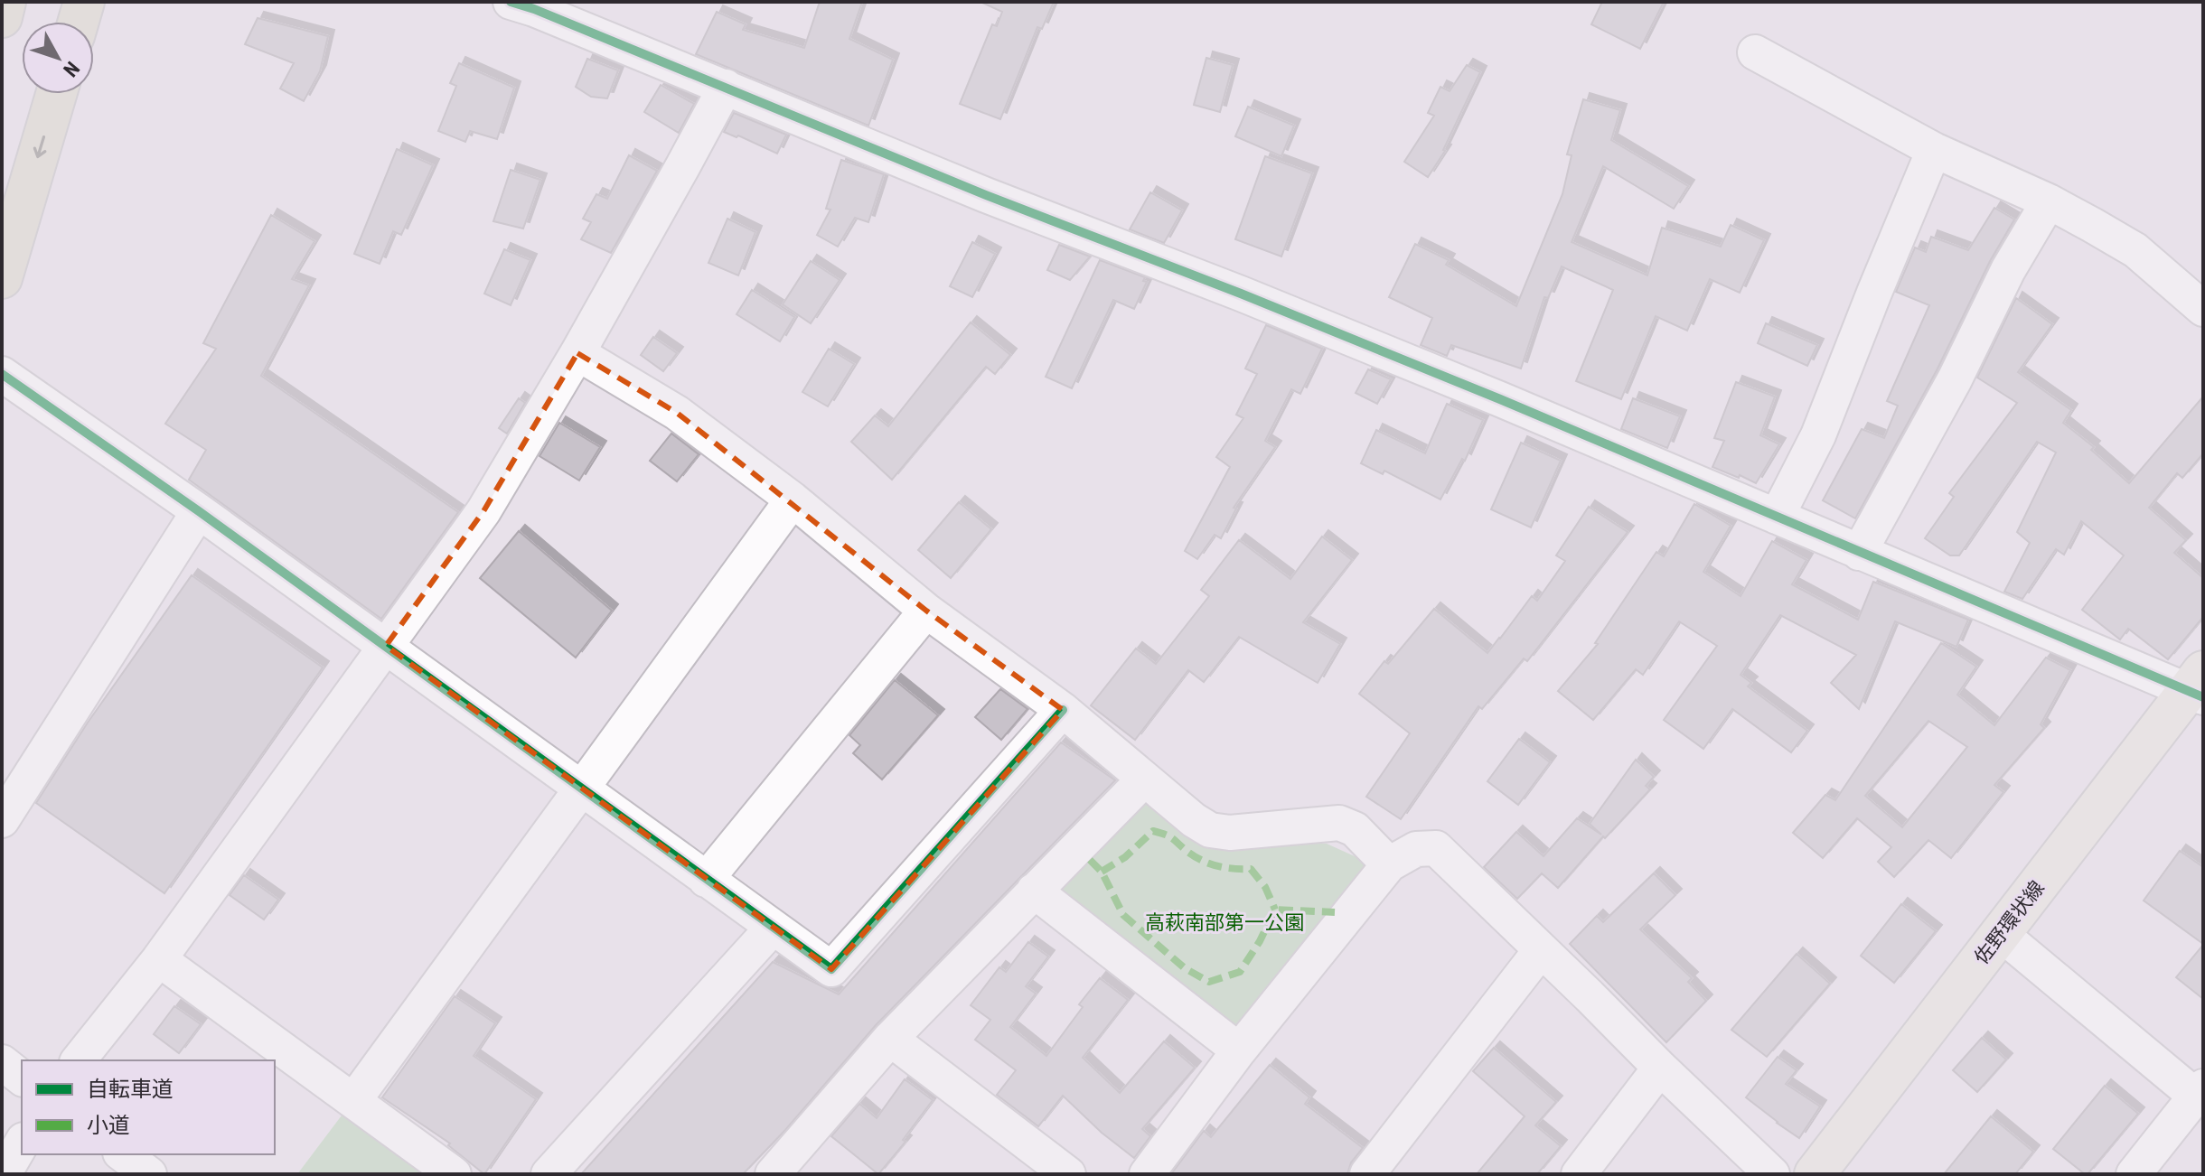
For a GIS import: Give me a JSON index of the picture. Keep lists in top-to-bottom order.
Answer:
{
  "streets": {
    "main road": ["佐野環状線"]
  },
  "parks": ["高萩南部第一公園"],
  "legend": ["自転車道", "小道"],
  "north": "bottom right"
}
